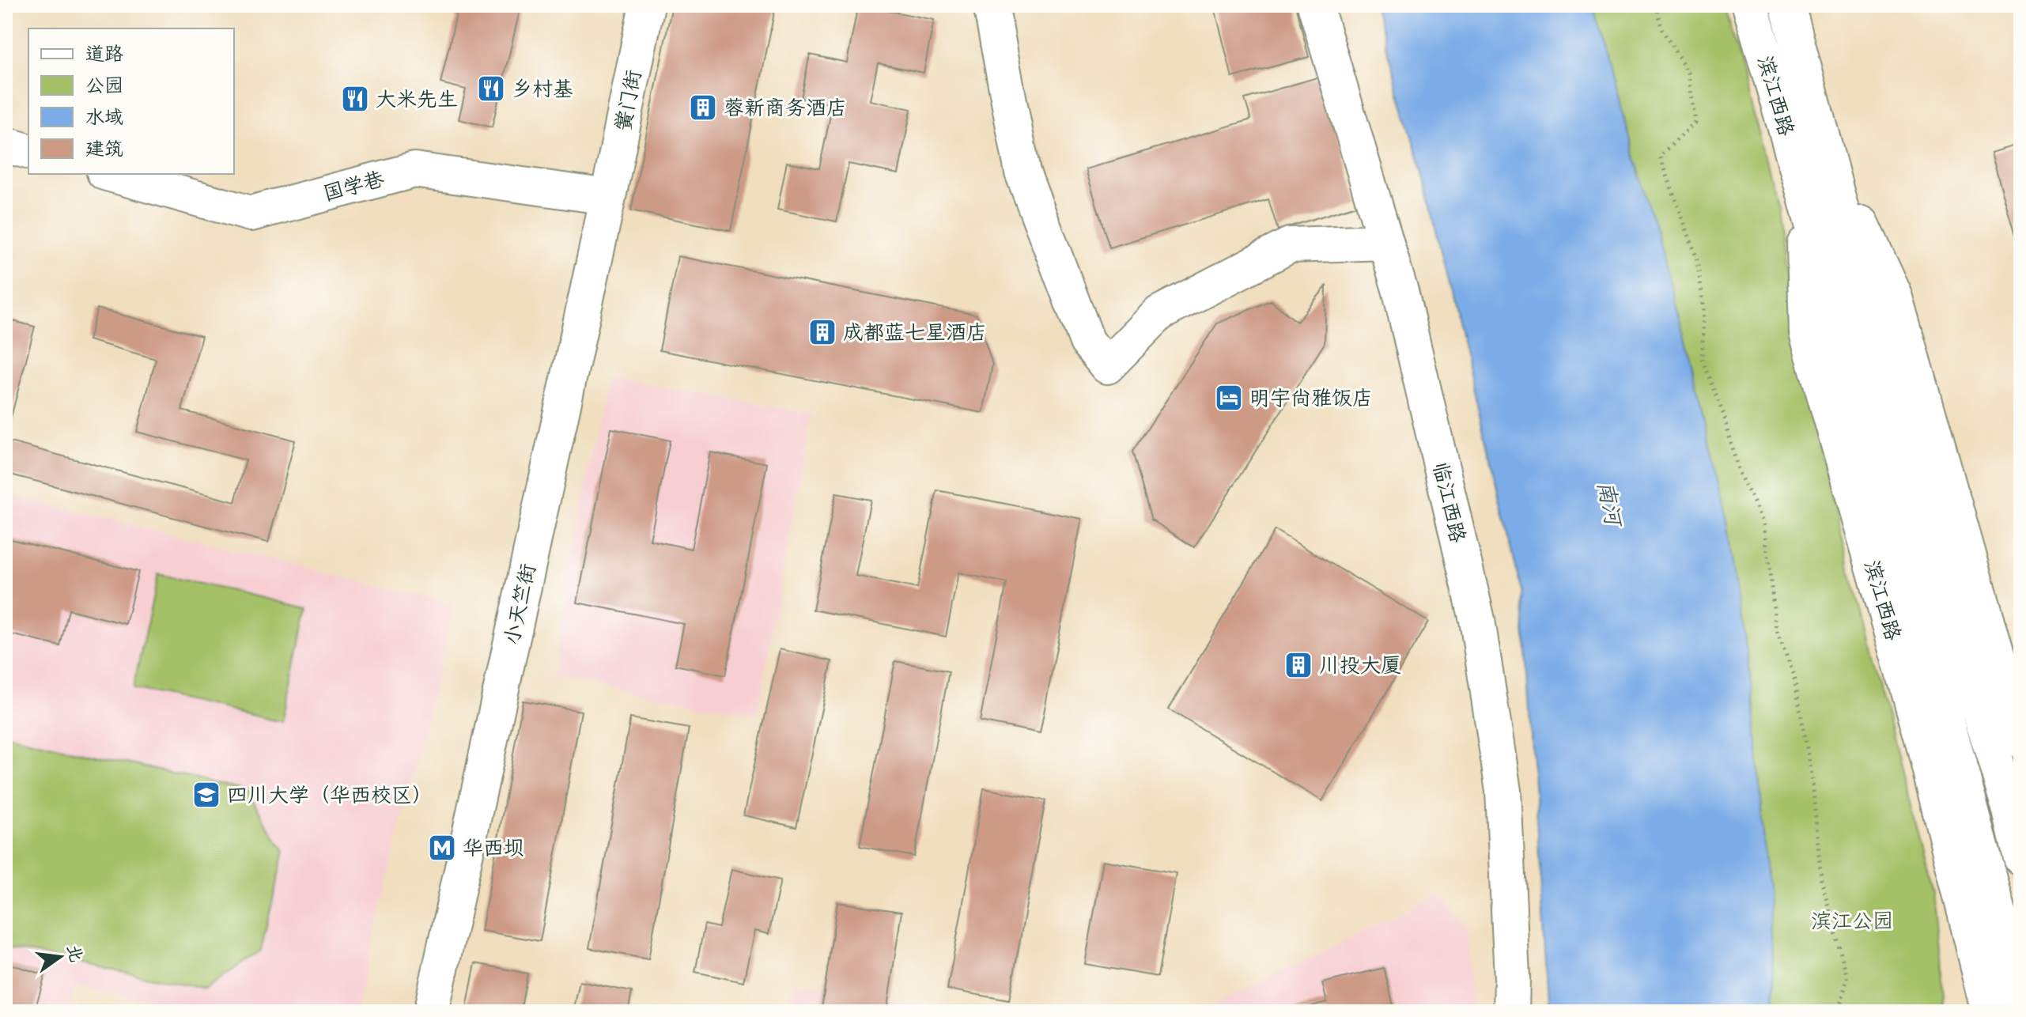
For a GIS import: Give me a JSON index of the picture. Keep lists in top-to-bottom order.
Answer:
{
  "streets": {
    "main road": [
      "滨江西路",
      "黉门街",
      "国学巷",
      "临江西路",
      "小天竺街"
    ]
  },
  "crossings": [
    ["黉门街", "国学巷"],
    ["黉门街", "小天竺街"],
    ["国学巷", "小天竺街"]
  ],
  "water": ["南河"],
  "parks": ["滨江公园"],
  "places": {
    "restaurant": ["乡村基", "大米先生"],
    "building": ["蓉新商务酒店", "成都蓝七星酒店", "川投大厦"],
    "hotel": ["明宇尚雅饭店"],
    "school or university": ["四川大学（华西校区）"],
    "metro station": ["华西坝"]
  },
  "legend": [
    "道路",
    "公园",
    "水域",
    "建筑"
  ],
  "north": "right"
}
